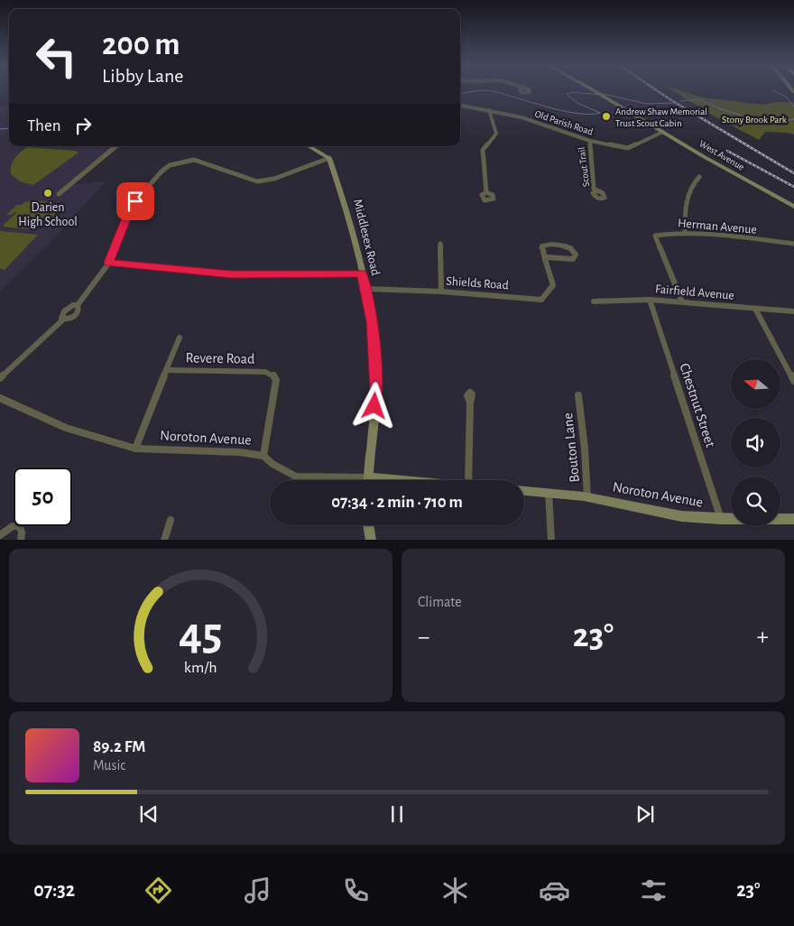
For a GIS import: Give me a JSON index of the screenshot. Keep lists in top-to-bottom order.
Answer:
{
  "streets": {
    "main road": ["West Avenue", "Middlesex Road", "Noroton Avenue"],
    "street": [
      "Old Parish Road",
      "Scout Trail",
      "Herman Avenue",
      "Shields Road",
      "Fairfield Avenue",
      "Revere Road",
      "Chestnut Street",
      "Bouton Lane"
    ]
  },
  "crossings": [
    ["Old Parish Road", "West Avenue"],
    ["Old Parish Road", "Scout Trail"],
    ["Herman Avenue", "Fairfield Avenue"],
    ["Middlesex Road", "Shields Road"],
    ["Middlesex Road", "Noroton Avenue"],
    ["Fairfield Avenue", "Chestnut Street"],
    ["Revere Road", "Noroton Avenue"],
    ["Chestnut Street", "Noroton Avenue"],
    ["Noroton Avenue", "Bouton Lane"]
  ],
  "parks": ["Stony Brook Park"],
  "places": ["Andrew Shaw Memorial Trust Scout Cabin", "Darien High School"],
  "north": "left",
  "page": {
    "turn": ["200 m", "Libby Lane"],
    "then": "Then",
    "limit": "50",
    "trip": "07:34 · 2 min · 710 m",
    "tile": "Climate",
    "heat": ["−", "23°", "+"],
    "song": ["89.2 FM", "Music"],
    "tabs": ["07:32", "23°"],
    "gauge": ["45", "km/h"]
  }
}
